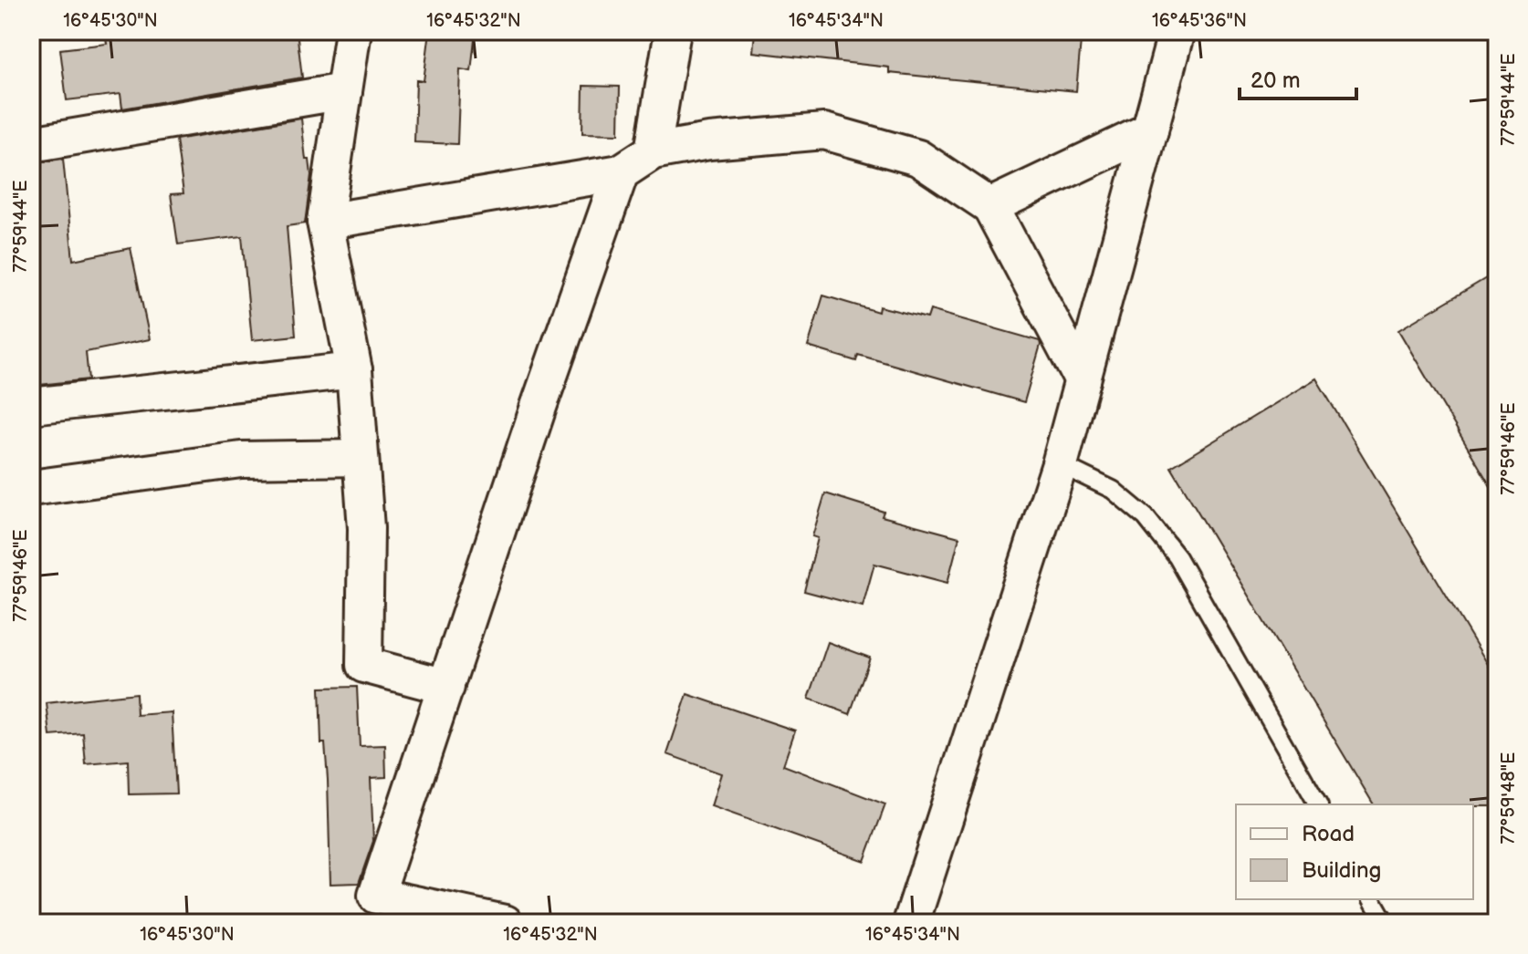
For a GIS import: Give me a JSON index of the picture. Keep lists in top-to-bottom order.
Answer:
{
  "legend": ["Road", "Building"],
  "scale_bar": "20 m",
  "coordinates": [
    "16°45'30\"N",
    "16°45'32\"N",
    "16°45'34\"N",
    "16°45'36\"N",
    "77°59'44\"E",
    "77°59'46\"E",
    "77°59'48\"E"
  ]
}
